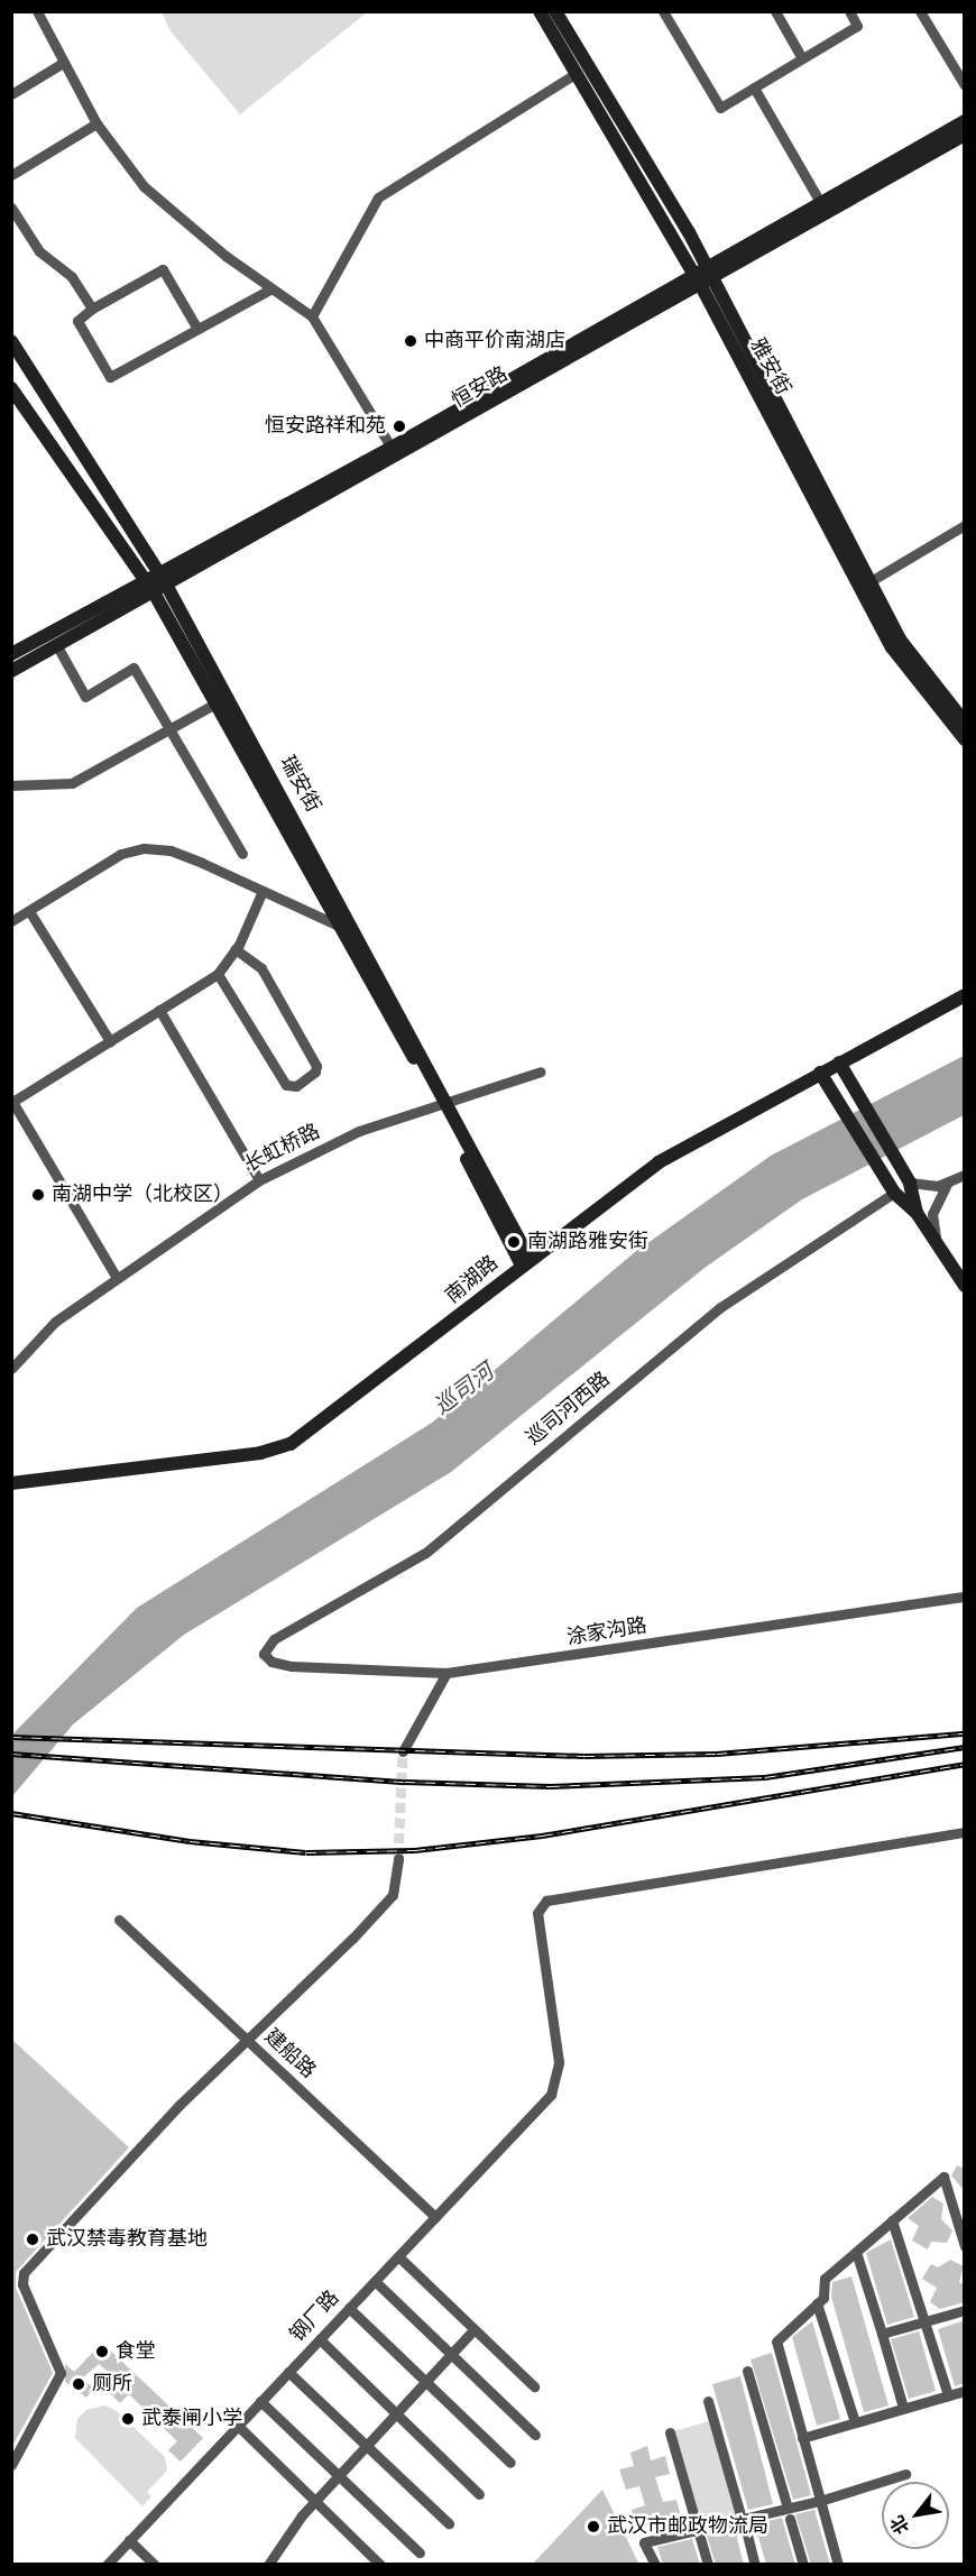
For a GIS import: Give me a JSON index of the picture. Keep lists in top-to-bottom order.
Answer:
{
  "streets": {
    "main road": [
      "雅安街",
      "恒安路",
      "瑞安街",
      "南湖路"
    ],
    "street": [
      "长虹桥路",
      "巡司河西路",
      "涂家沟路",
      "建船路",
      "钢厂路"
    ]
  },
  "crossings": [
    ["雅安街", "恒安路"],
    ["恒安路", "瑞安街"],
    ["瑞安街", "长虹桥路"],
    ["瑞安街", "南湖路"],
    ["巡司河西路", "涂家沟路"],
    ["建船路", "钢厂路"]
  ],
  "water": ["巡司河"],
  "places": [
    "中商平价南湖店",
    "恒安路祥和苑",
    "南湖中学（北校区）",
    "南湖路雅安街",
    "武汉禁毒教育基地",
    "食堂",
    "厕所",
    "武泰闸小学",
    "武汉市邮政物流局"
  ],
  "north": "bottom left"
}
